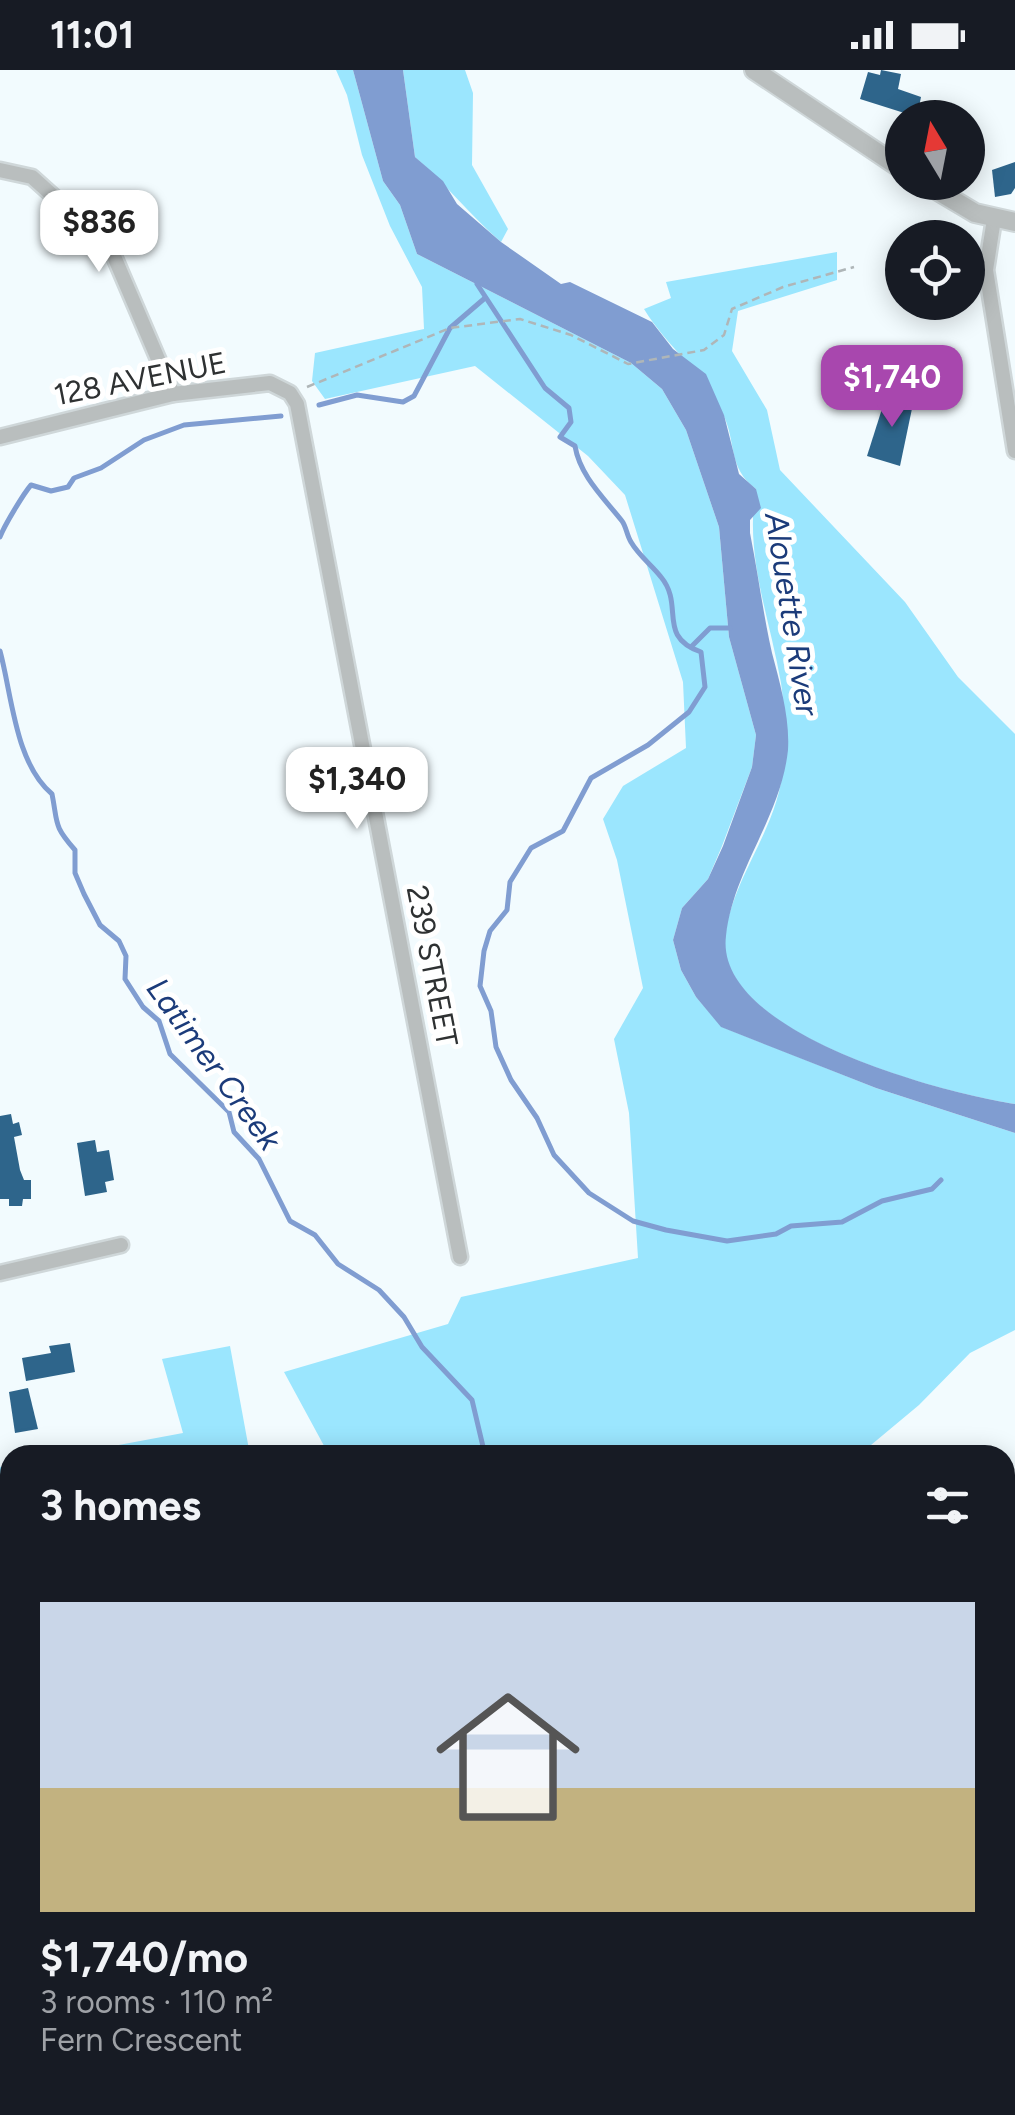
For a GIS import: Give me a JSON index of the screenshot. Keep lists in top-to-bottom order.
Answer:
{
  "streets": {
    "street": ["128 AVENUE", "239 STREET"]
  },
  "crossings": [
    ["128 AVENUE", "239 STREET"]
  ],
  "water": ["Alouette River", "Latimer Creek"],
  "north": "top",
  "page": {
    "status": "11:01",
    "price": ["$836", "$1,740", "$1,340"],
    "heading": "3 homes",
    "list": [
      {
        "name": "$1,740/mo",
        "note": "3 rooms · 110 m² · Fern Crescent"
      }
    ]
  }
}
